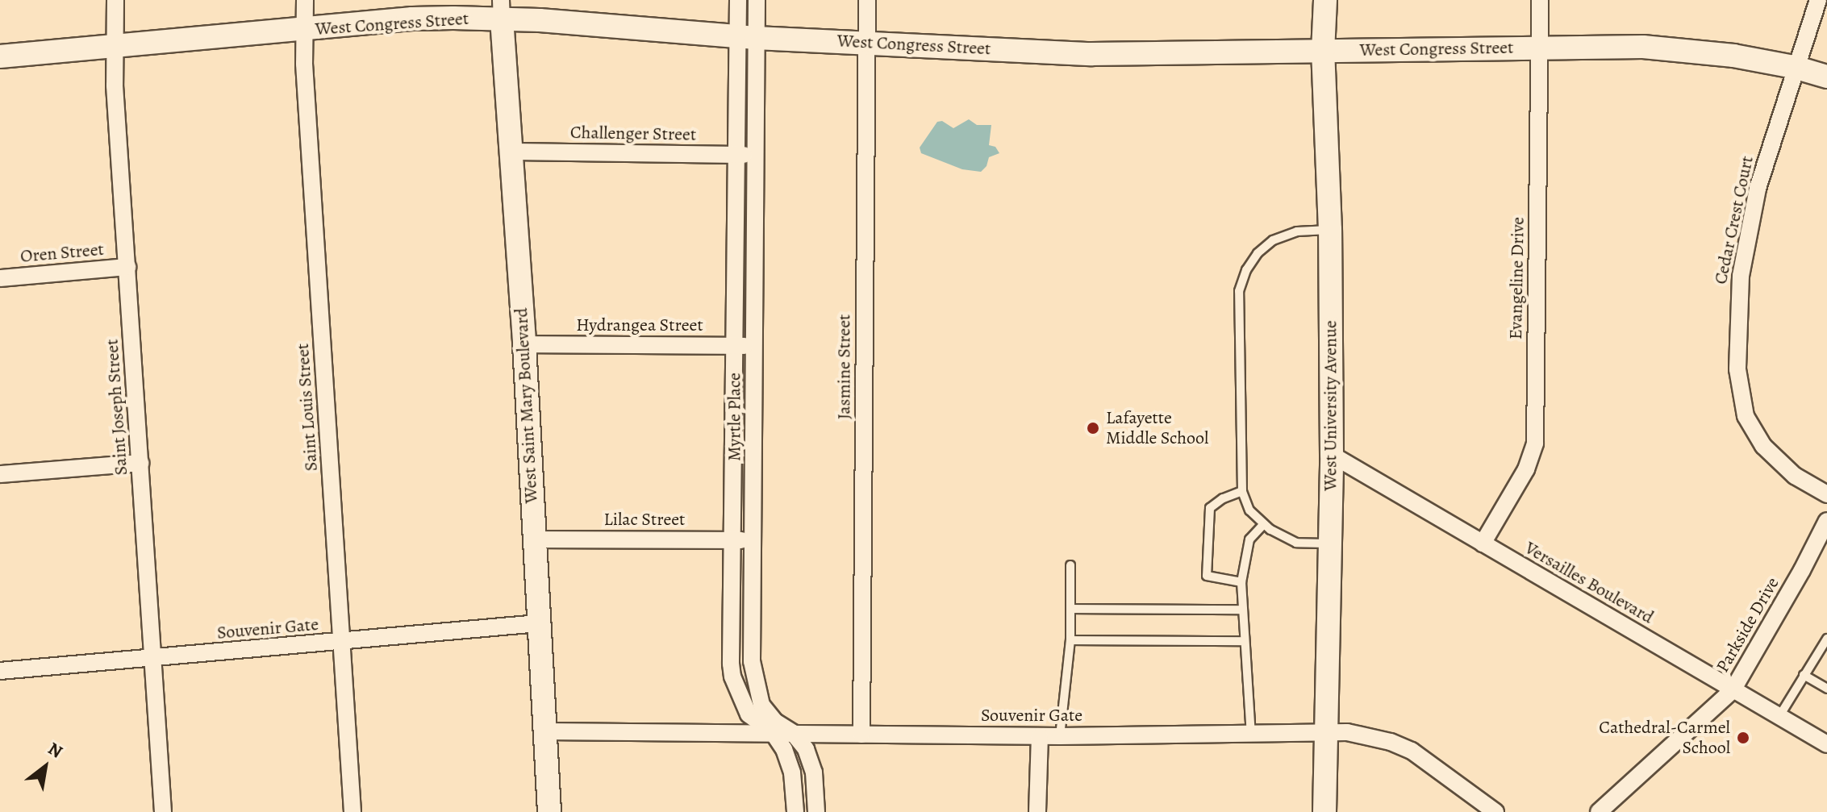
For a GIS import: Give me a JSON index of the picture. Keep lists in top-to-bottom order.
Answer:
{
  "streets": {
    "main road": ["West Congress Street", "West Saint Mary Boulevard", "West University Avenue"],
    "street": [
      "Challenger Street",
      "Cedar Crest Court",
      "Oren Street",
      "Evangeline Drive",
      "Hydrangea Street",
      "Jasmine Street",
      "Saint Joseph Street",
      "Saint Louis Street",
      "Myrtle Place",
      "Lilac Street",
      "Versailles Boulevard",
      "Parkside Drive",
      "Souvenir Gate"
    ]
  },
  "crossings": [
    ["West Congress Street", "Cedar Crest Court"],
    ["West Congress Street", "Evangeline Drive"],
    ["West Congress Street", "Jasmine Street"],
    ["West Congress Street", "West Saint Mary Boulevard"],
    ["West Congress Street", "West University Avenue"],
    ["West Congress Street", "Saint Joseph Street"],
    ["West Congress Street", "Saint Louis Street"],
    ["West Congress Street", "Myrtle Place"],
    ["Challenger Street", "West Saint Mary Boulevard"],
    ["Challenger Street", "Myrtle Place"],
    ["Oren Street", "Saint Joseph Street"],
    ["Evangeline Drive", "Versailles Boulevard"],
    ["Hydrangea Street", "West Saint Mary Boulevard"],
    ["Hydrangea Street", "Myrtle Place"],
    ["Jasmine Street", "Souvenir Gate"],
    ["West Saint Mary Boulevard", "Lilac Street"],
    ["West Saint Mary Boulevard", "Souvenir Gate"],
    ["West University Avenue", "Versailles Boulevard"],
    ["West University Avenue", "Souvenir Gate"],
    ["Saint Joseph Street", "Souvenir Gate"],
    ["Saint Louis Street", "Souvenir Gate"],
    ["Myrtle Place", "Lilac Street"],
    ["Myrtle Place", "Souvenir Gate"],
    ["Versailles Boulevard", "Parkside Drive"]
  ],
  "places": ["Lafayette Middle School", "Cathedral-Carmel School"],
  "north": "top right"
}
